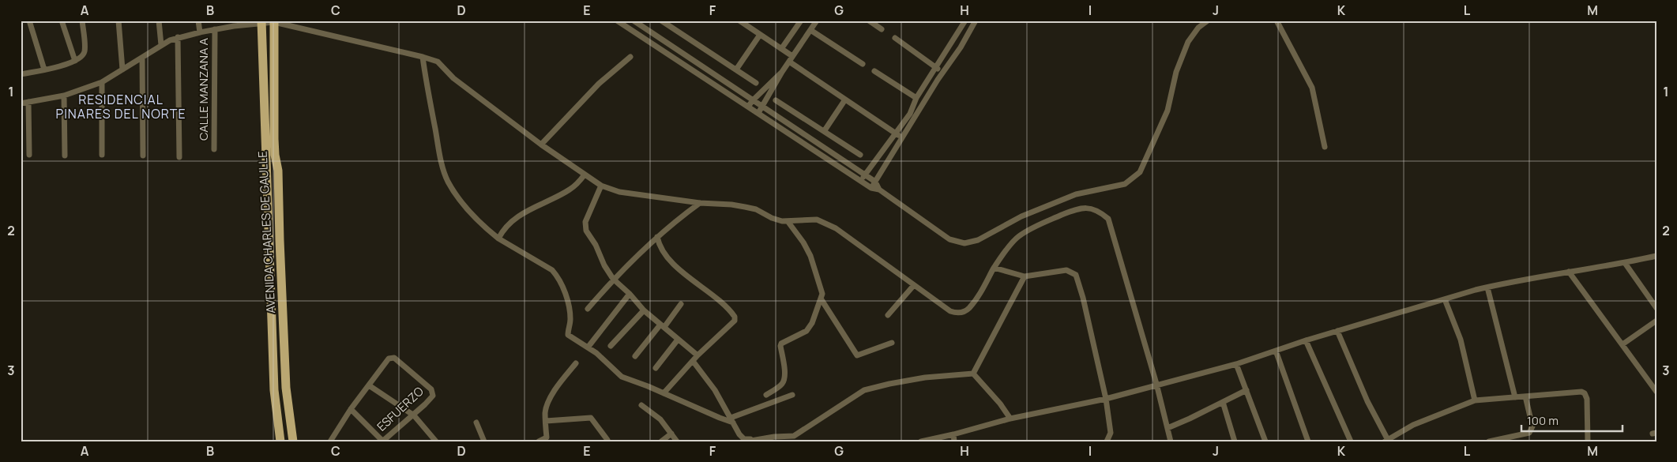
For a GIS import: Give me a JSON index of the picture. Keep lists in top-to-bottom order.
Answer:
{
  "streets": {
    "main road": ["AVENIDA CHARLES DE GAULLE"],
    "street": ["CALLE MANZANA A", "ESFUERZO"]
  },
  "districts": ["RESIDENCIAL PINARES DEL NORTE"],
  "scale_bar": "100 m",
  "grid": {
    "columns": [
      "A",
      "B",
      "C",
      "D",
      "E",
      "F",
      "G",
      "H",
      "I",
      "J",
      "K",
      "L",
      "M"
    ],
    "rows": ["1", "2", "3"]
  }
}
